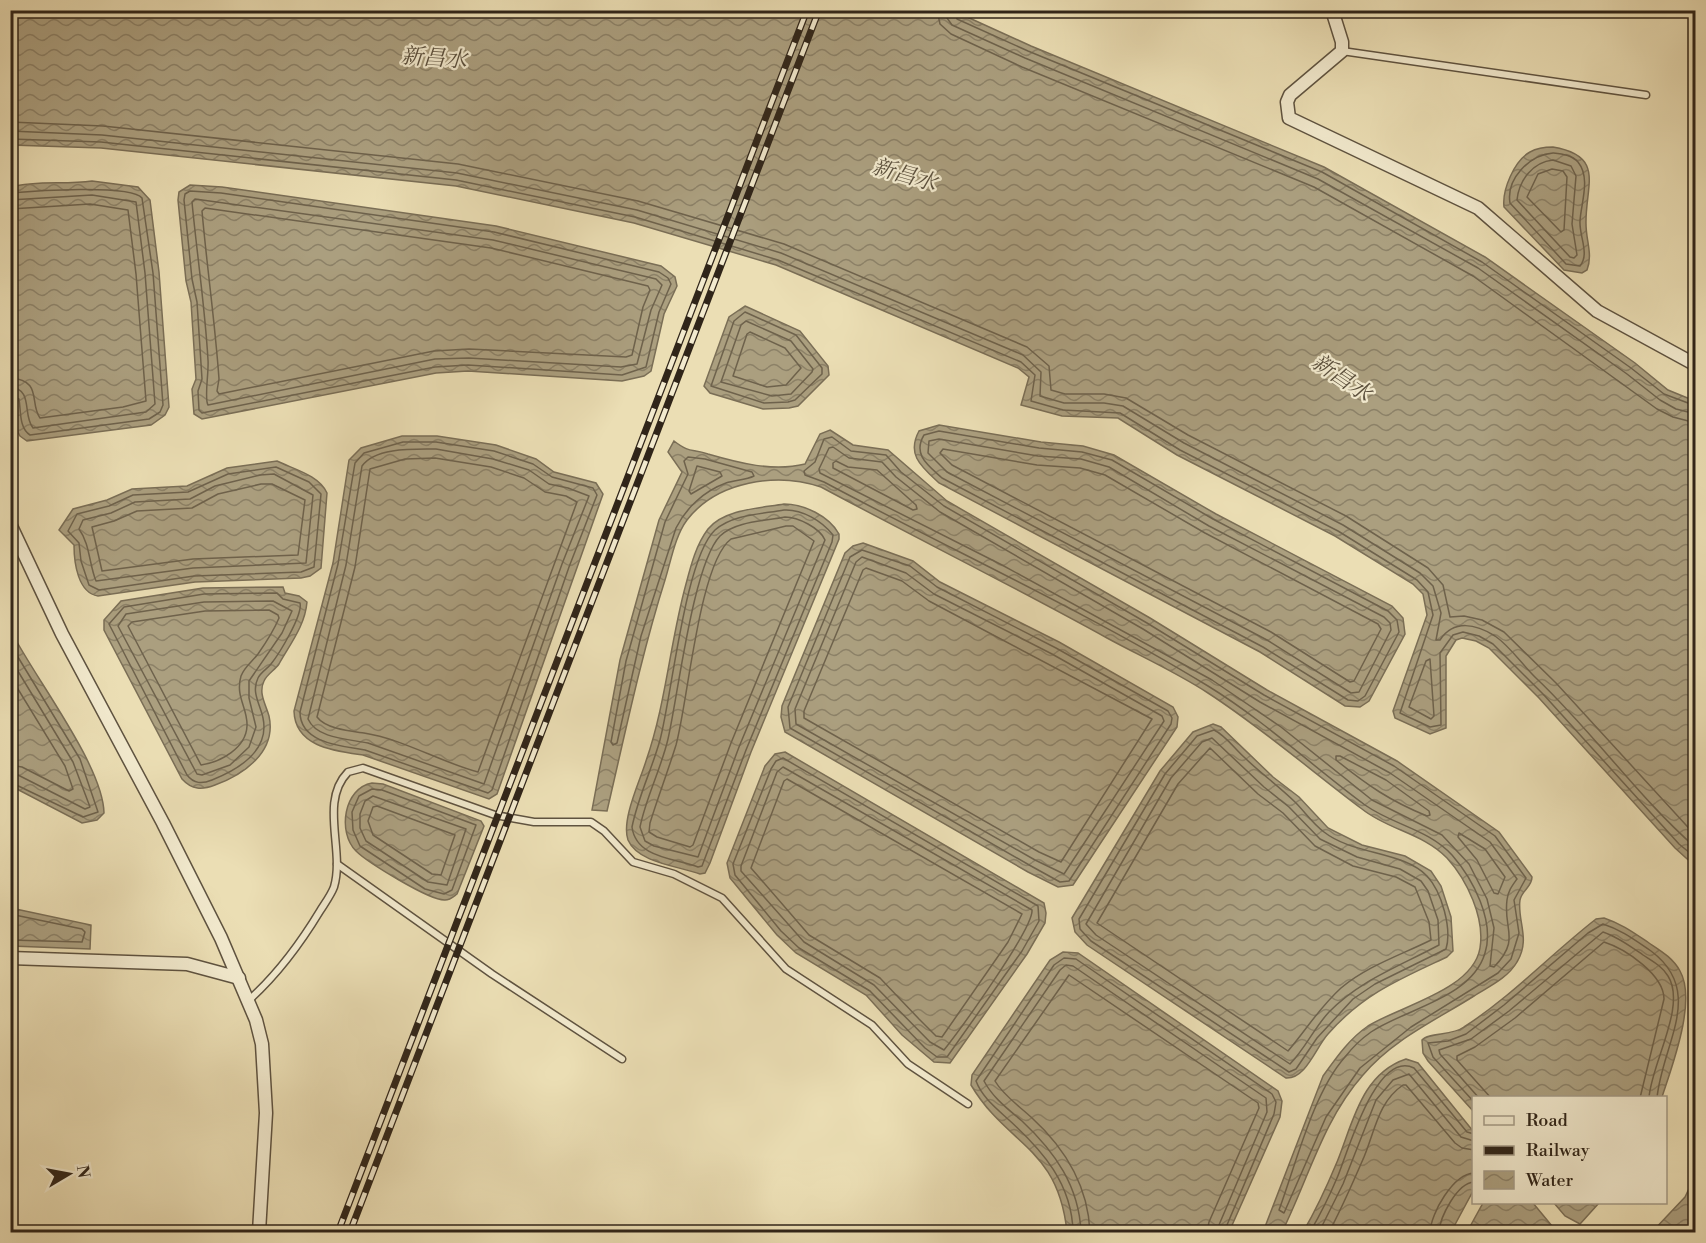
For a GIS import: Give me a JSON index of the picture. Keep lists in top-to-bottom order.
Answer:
{
  "water": ["新昌水"],
  "legend": ["Road", "Railway", "Water"],
  "north": "right"
}
